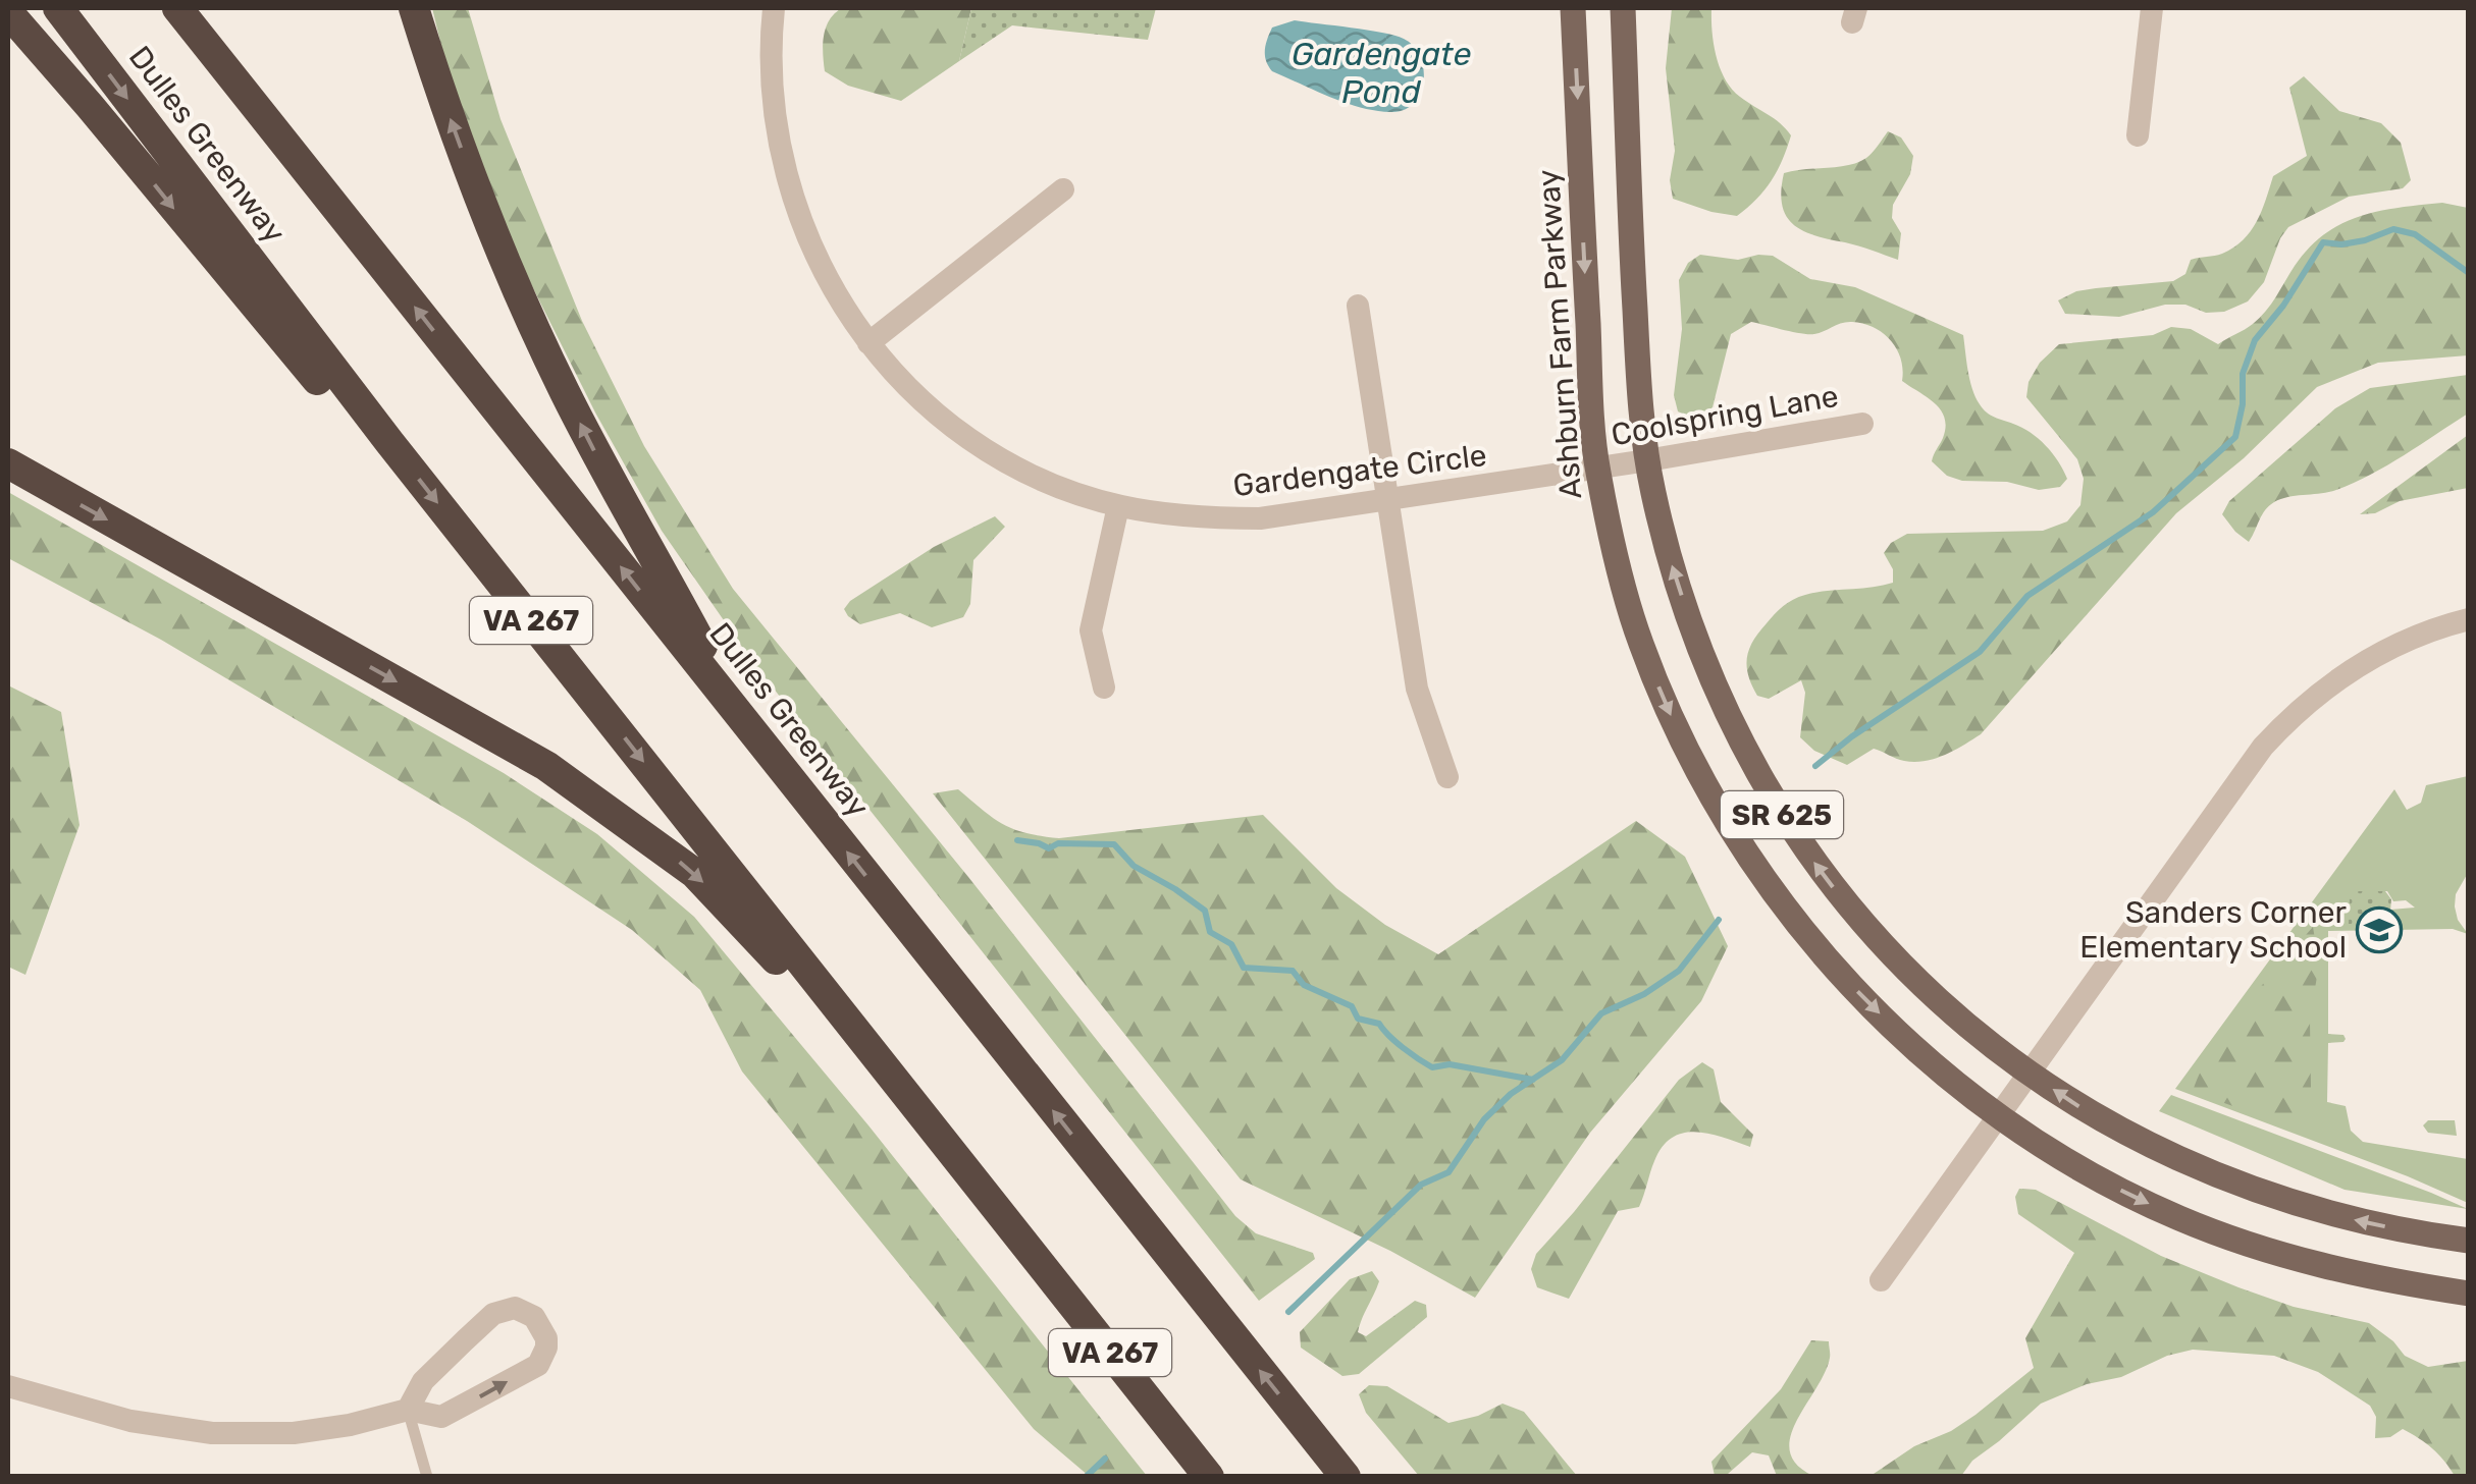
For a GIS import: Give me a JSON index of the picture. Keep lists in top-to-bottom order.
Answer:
{
  "streets": {
    "highway": ["Dulles Greenway", "VA 267"],
    "main road": ["Ashburn Farm Parkway", "SR 625"],
    "street": ["Coolspring Lane", "Gardengate Circle"]
  },
  "crossings": [
    ["Ashburn Farm Parkway", "Coolspring Lane"],
    ["Ashburn Farm Parkway", "Gardengate Circle"],
    ["Coolspring Lane", "Gardengate Circle"],
    ["Coolspring Lane", "SR 625"]
  ],
  "water": ["Gardengate Pond"],
  "places": {
    "school or university": ["Sanders Corner Elementary School"]
  }
}
